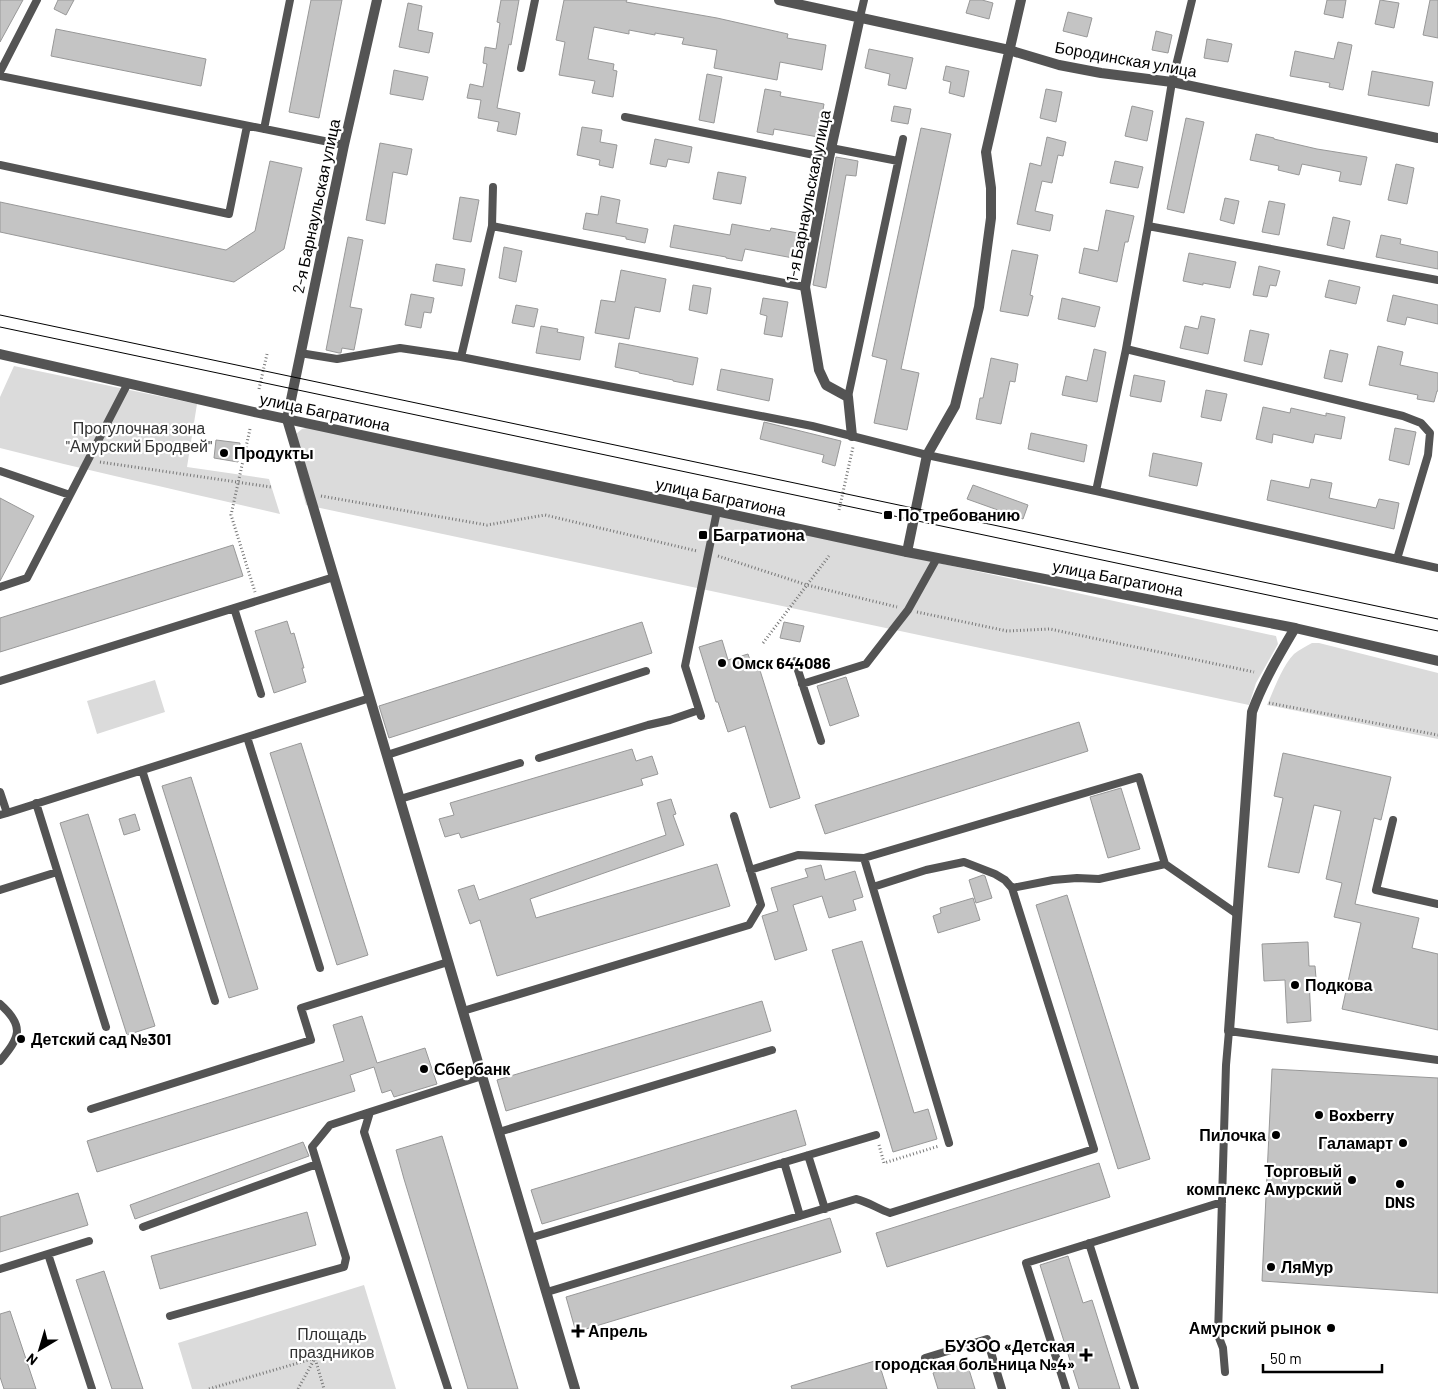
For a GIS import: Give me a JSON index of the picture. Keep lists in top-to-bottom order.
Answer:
{
  "streets": {
    "street": [
      "Бородинская улица",
      "1-я Барнаульская улица",
      "2-я Барнаульская улица",
      "улица Багратиона"
    ]
  },
  "crossings": [
    ["Бородинская улица", "1-я Барнаульская улица"],
    ["2-я Барнаульская улица", "улица Багратиона"]
  ],
  "parks": ["Прогулочная зона \"Амурский Бродвей\"", "Площадь праздников"],
  "places": {
    "other": [
      "Продукты",
      "Омск 644086",
      "Подкова",
      "Детский сад №301",
      "Сбербанк",
      "Boxberry",
      "Пилочка",
      "Галамарт",
      "Торговый комплекс Амурский",
      "DNS",
      "ЛяМур",
      "Амурский рынок"
    ],
    "transit": ["По требованию", "Багратиона"],
    "health": ["Апрель", "БУЗОО «Детская городская больница №4»"]
  },
  "scale_bar": "50 m",
  "north": "bottom left"
}
